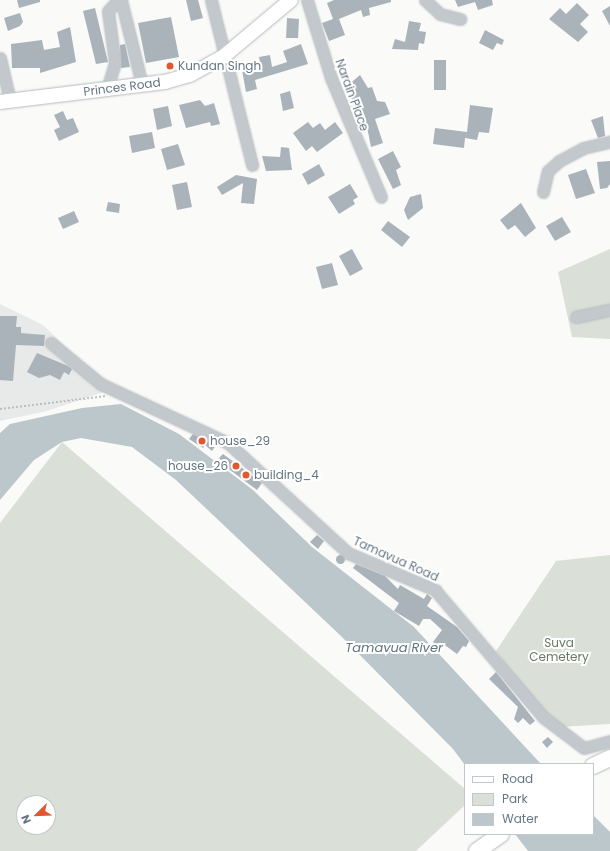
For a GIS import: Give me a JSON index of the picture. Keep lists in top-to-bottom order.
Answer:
{
  "streets": {
    "main road": ["Princes Road"],
    "street": ["Narain Place", "Tamavua Road"]
  },
  "water": ["Tamavua River"],
  "parks": ["Suva Cemetery"],
  "places": [
    "Kundan Singh",
    "house_29",
    "house_26",
    "building_4"
  ],
  "legend": ["Road", "Park", "Water"],
  "north": "bottom left"
}
